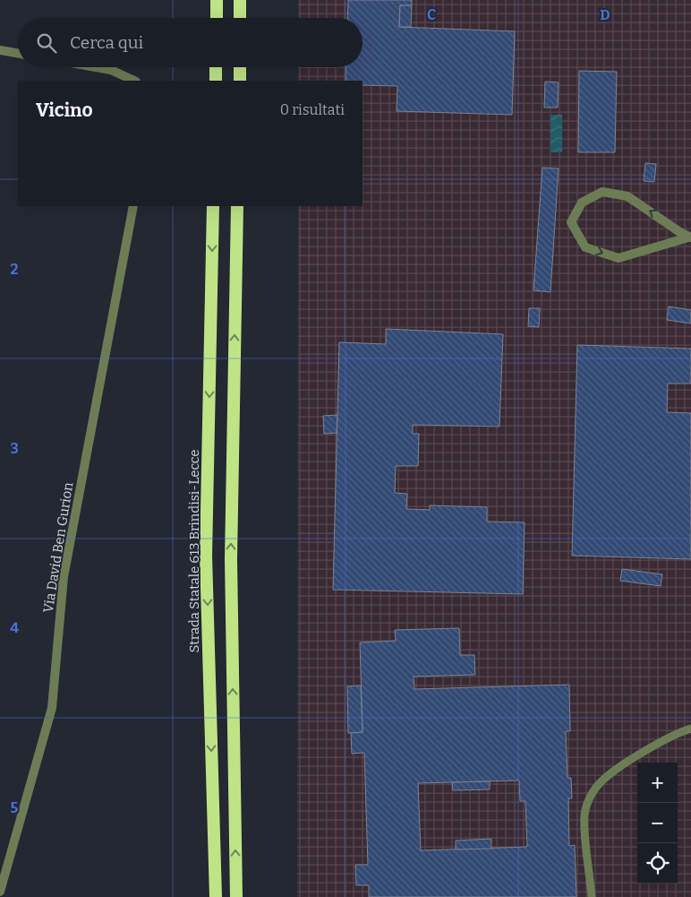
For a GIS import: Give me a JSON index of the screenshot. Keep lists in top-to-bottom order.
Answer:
{
  "streets": {
    "highway": ["Strada Statale 613 Brindisi-Lecce"],
    "street": ["Via David Ben Gurion"]
  },
  "page": {
    "search": "Cerca qui",
    "heading": ["Vicino", "0 risultati"],
    "map_buttons": ["+", "−"]
  },
  "grid": {
    "columns": ["C", "D"],
    "rows": [
      "2",
      "3",
      "4",
      "5"
    ]
  }
}
